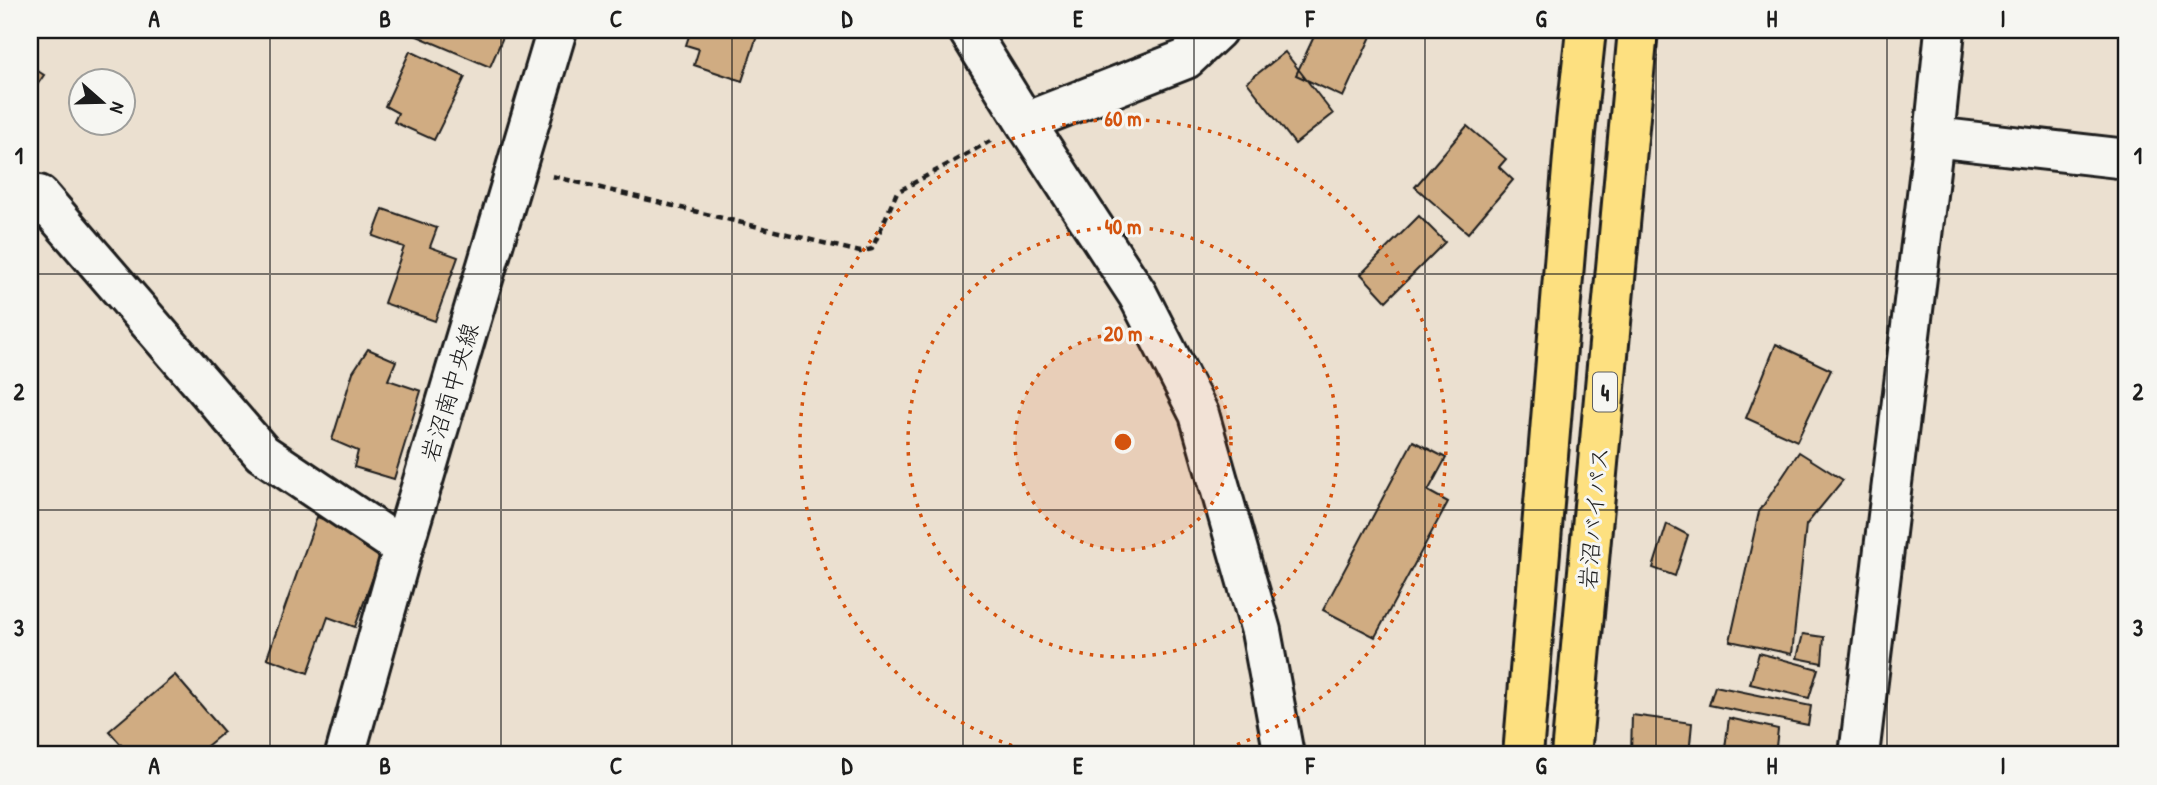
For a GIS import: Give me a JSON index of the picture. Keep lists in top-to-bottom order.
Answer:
{
  "streets": {
    "highway": ["4", "岩沼バイパス"],
    "street": ["岩沼南中央線"]
  },
  "north": "right",
  "grid": {
    "columns": [
      "A",
      "B",
      "C",
      "D",
      "E",
      "F",
      "G",
      "H",
      "I"
    ],
    "rows": ["1", "2", "3"]
  },
  "rings": ["60 m", "40 m", "20 m"]
}
